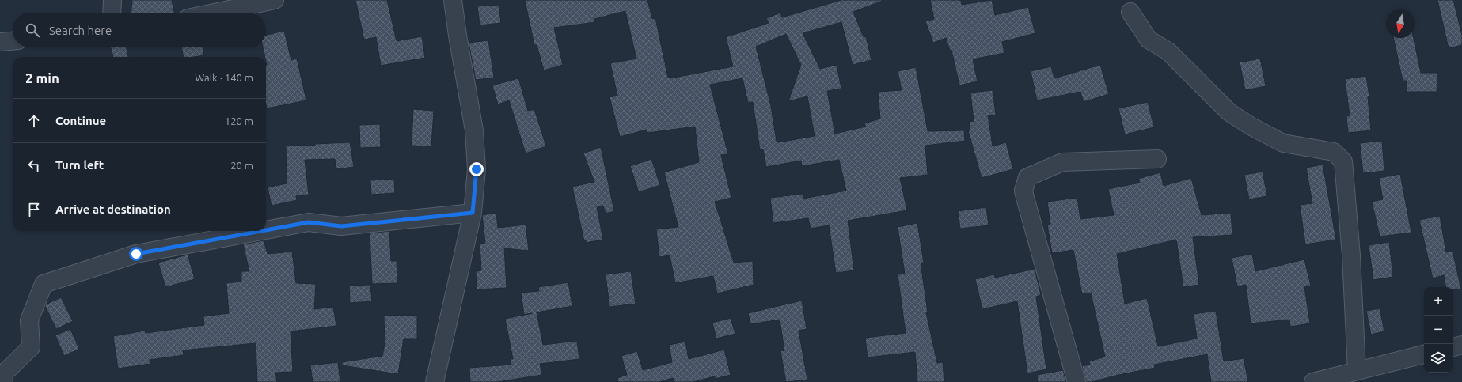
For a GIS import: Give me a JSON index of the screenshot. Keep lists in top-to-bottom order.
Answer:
{
  "north": "bottom",
  "page": {
    "search": "Search here",
    "heading": ["2 min", "Walk · 140 m"],
    "list": [
      ["Continue", "120 m"],
      ["Turn left", "20 m"],
      "Arrive at destination"
    ],
    "map_buttons": ["+", "−"]
  }
}
